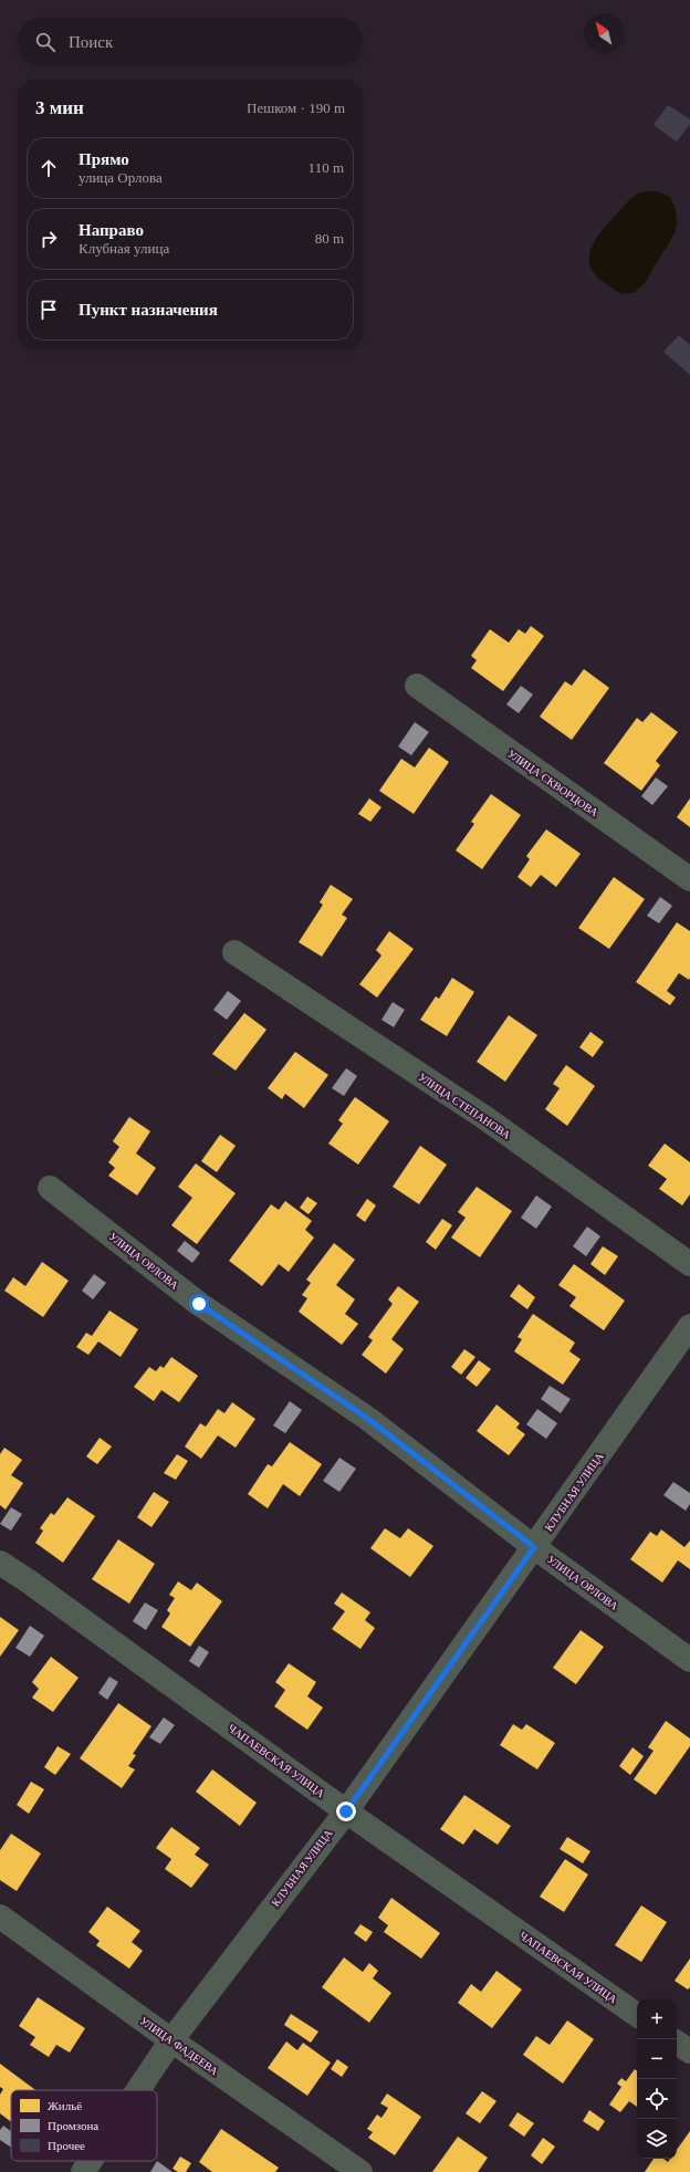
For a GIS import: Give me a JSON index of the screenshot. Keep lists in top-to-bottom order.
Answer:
{
  "streets": {
    "street": [
      "УЛИЦА СКВОРЦОВА",
      "УЛИЦА СТЕПАНОВА",
      "УЛИЦА ОРЛОВА",
      "КЛУБНАЯ УЛИЦА",
      "ЧАПАЕВСКАЯ УЛИЦА",
      "УЛИЦА ФАДЕЕВА"
    ]
  },
  "crossings": [
    ["УЛИЦА ОРЛОВА", "КЛУБНАЯ УЛИЦА"],
    ["КЛУБНАЯ УЛИЦА", "ЧАПАЕВСКАЯ УЛИЦА"],
    ["КЛУБНАЯ УЛИЦА", "УЛИЦА ФАДЕЕВА"]
  ],
  "legend": ["Жильё", "Промзона", "Прочее"],
  "north": "top left",
  "page": {
    "search": "Поиск",
    "heading": ["3 мин", "Пешком · 190 m"],
    "list": [
      ["Прямо", "улица Орлова", "110 m"],
      ["Направо", "Клубная улица", "80 m"],
      "Пункт назначения"
    ],
    "map_buttons": ["+", "−"]
  }
}
